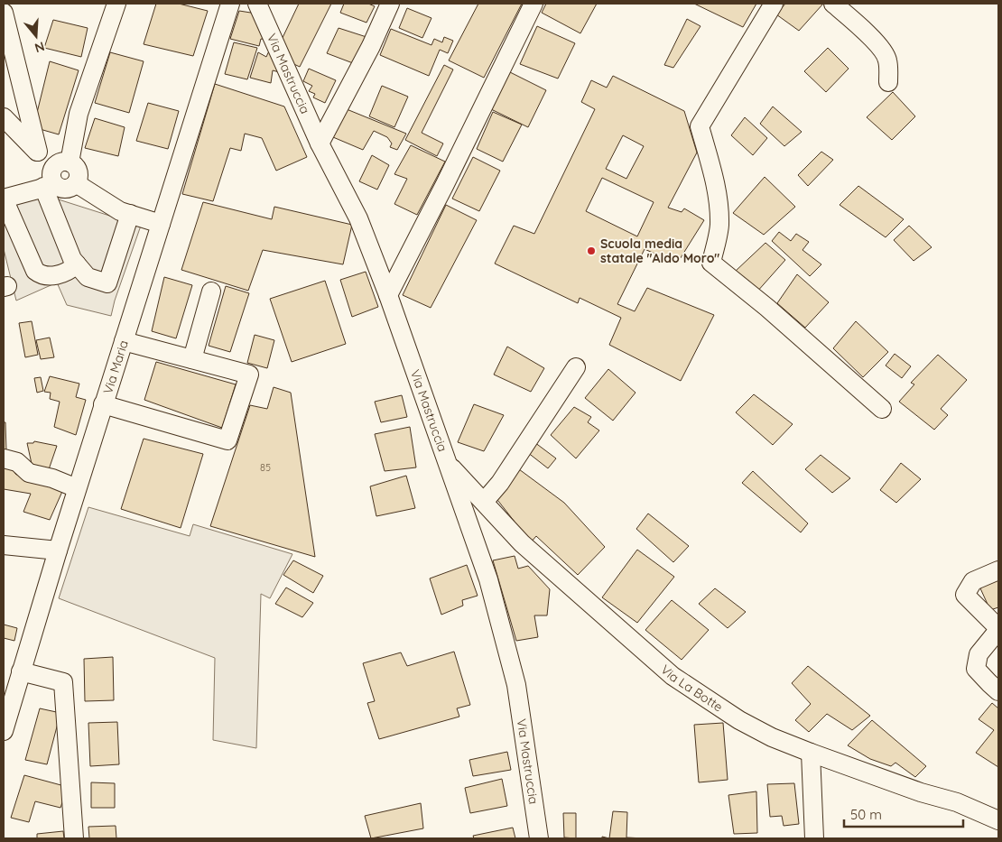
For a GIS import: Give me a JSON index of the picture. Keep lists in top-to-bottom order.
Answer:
{
  "streets": {
    "street": ["Via Mastruccia", "Via Maria", "Via La Botte"]
  },
  "crossings": [
    ["Via Mastruccia", "Via La Botte"]
  ],
  "places": ["Scuola media statale \"Aldo Moro\""],
  "house_numbers": ["85"],
  "scale_bar": "50 m",
  "north": "bottom"
}
